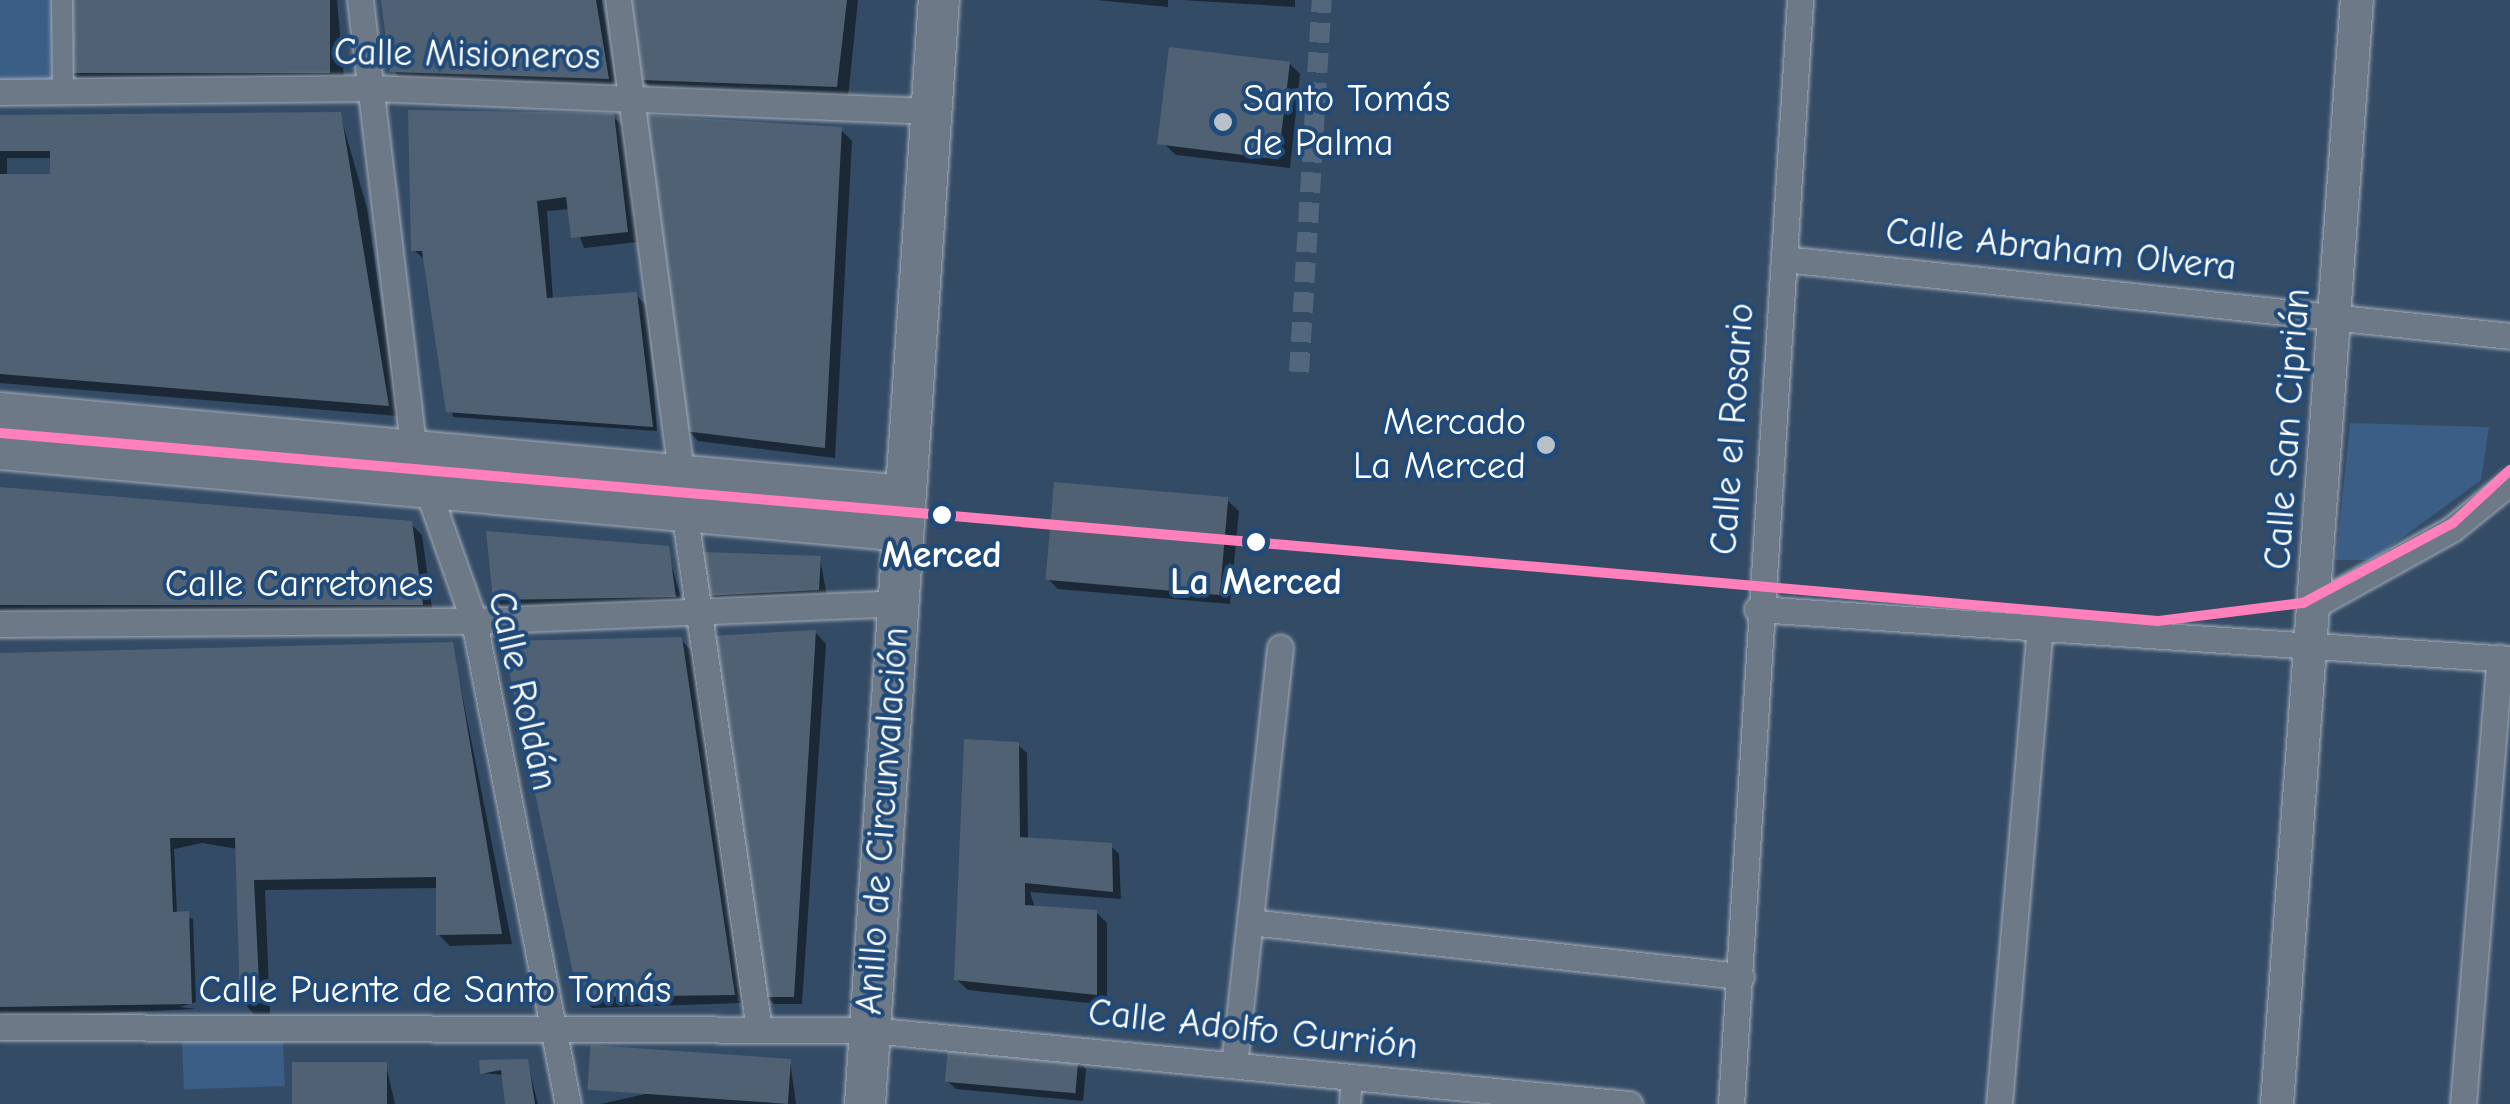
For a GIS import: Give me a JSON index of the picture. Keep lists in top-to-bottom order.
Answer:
{
  "streets": {
    "main road": ["Anillo de Circunvalación"],
    "street": [
      "Calle Misioneros",
      "Calle Abraham Olvera",
      "Calle el Rosario",
      "Calle San Ciprián",
      "Calle Carretones",
      "Calle Roldán",
      "Calle Puente de Santo Tomás",
      "Calle Adolfo Gurrión"
    ]
  },
  "crossings": [
    ["Calle Misioneros", "Calle Roldán"],
    ["Calle Misioneros", "Anillo de Circunvalación"],
    ["Calle Abraham Olvera", "Calle el Rosario"],
    ["Calle Abraham Olvera", "Calle San Ciprián"],
    ["Calle Carretones", "Calle Roldán"],
    ["Calle Carretones", "Anillo de Circunvalación"],
    ["Calle Roldán", "Calle Puente de Santo Tomás"],
    ["Anillo de Circunvalación", "Calle Puente de Santo Tomás"],
    ["Anillo de Circunvalación", "Calle Adolfo Gurrión"],
    ["Calle Puente de Santo Tomás", "Calle Adolfo Gurrión"]
  ],
  "places": [
    "Santo Tomás de Palma",
    "Mercado La Merced",
    "Merced",
    "La Merced"
  ]
}
